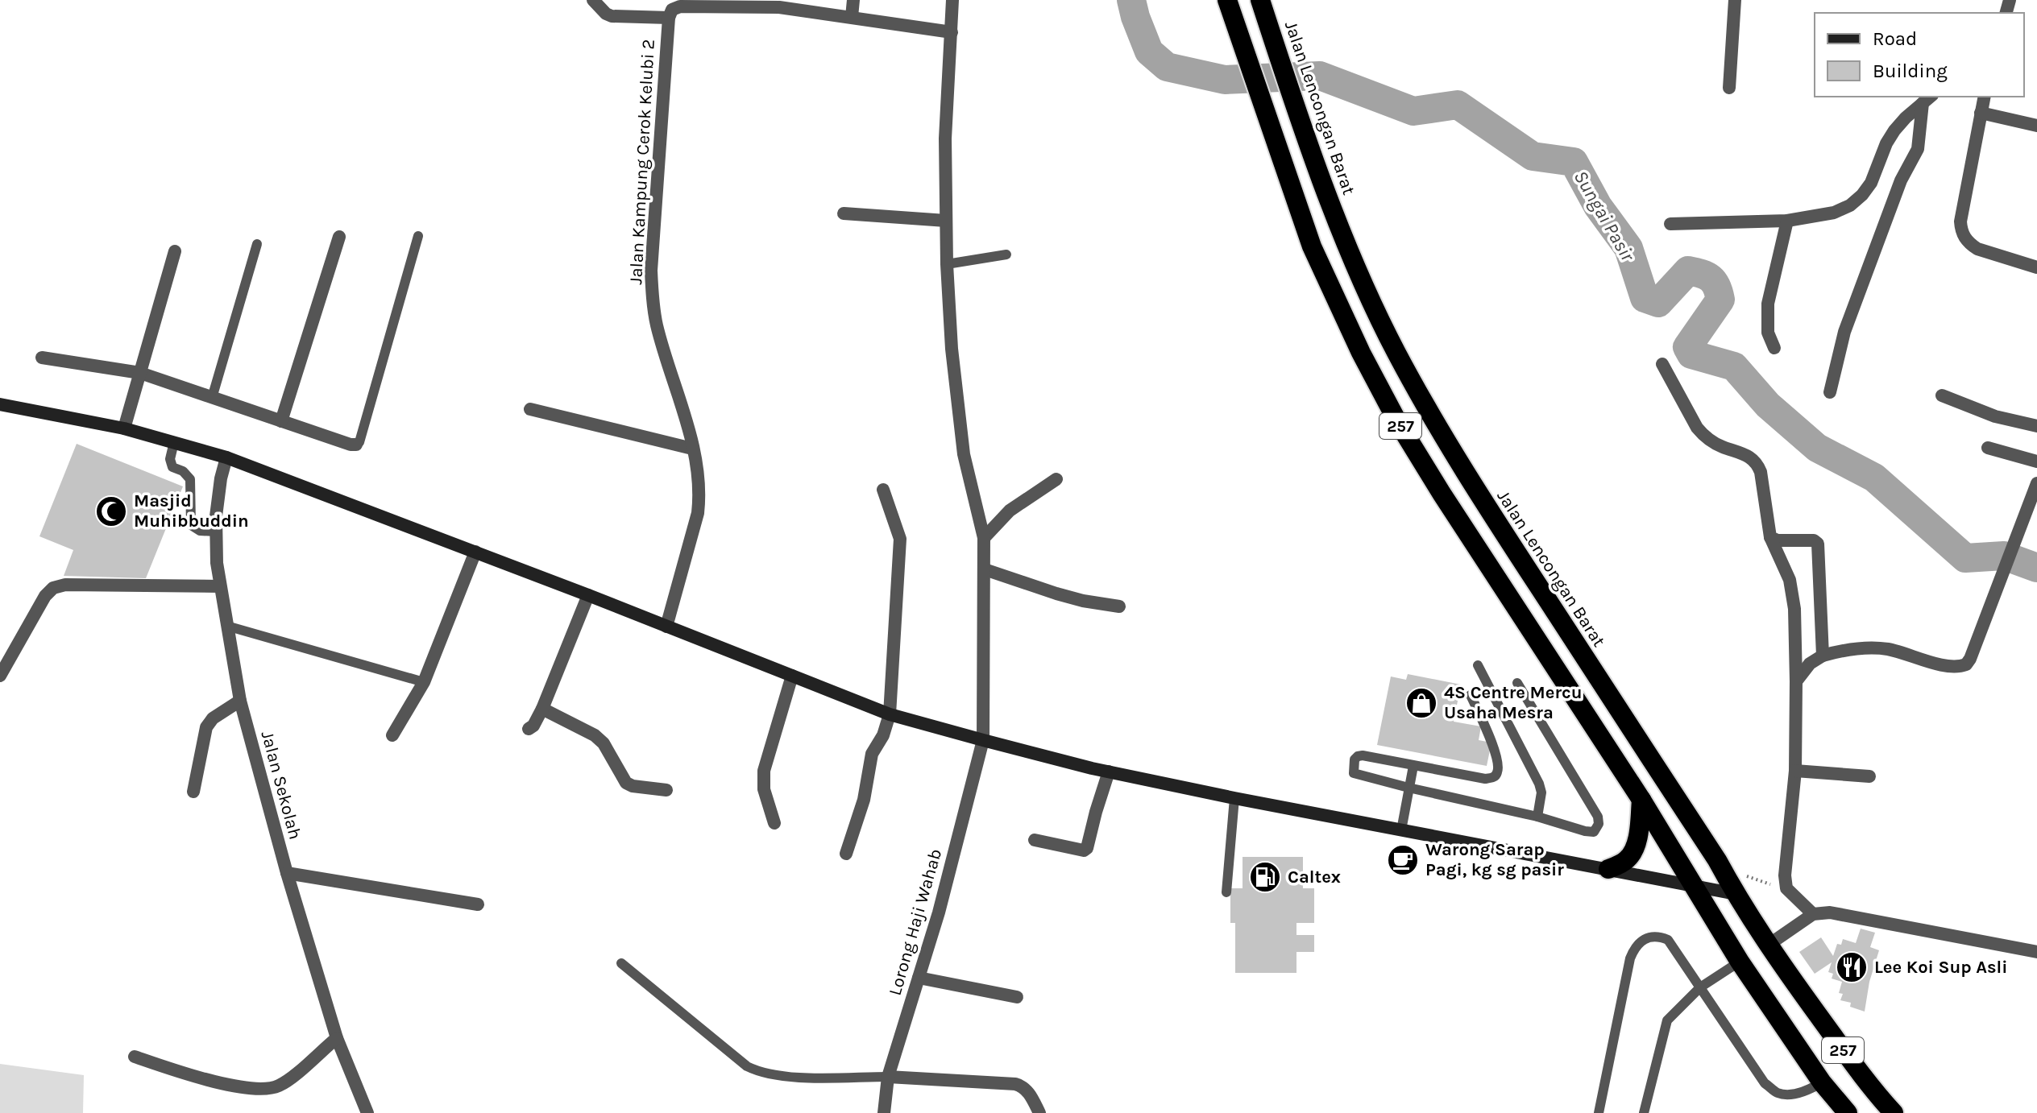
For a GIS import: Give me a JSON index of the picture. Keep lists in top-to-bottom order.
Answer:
{
  "streets": {
    "highway": ["Jalan Lencongan Barat", "257"],
    "street": ["Jalan Kampung Cerok Kelubi 2", "Jalan Sekolah", "Lorong Haji Wahab"]
  },
  "crossings": [
    ["Jalan Kampung Cerok Kelubi 2", "Lorong Haji Wahab"]
  ],
  "water": ["Sungai Pasir"],
  "places": {
    "mosque": ["Masjid Muhibbuddin"],
    "shop": ["4S Centre Mercu Usaha Mesra"],
    "cafe": ["Warong Sarap Pagi, kg sg pasir"],
    "fuel station": ["Caltex"],
    "restaurant": ["Lee Koi Sup Asli"]
  },
  "legend": ["Road", "Building"]
}
